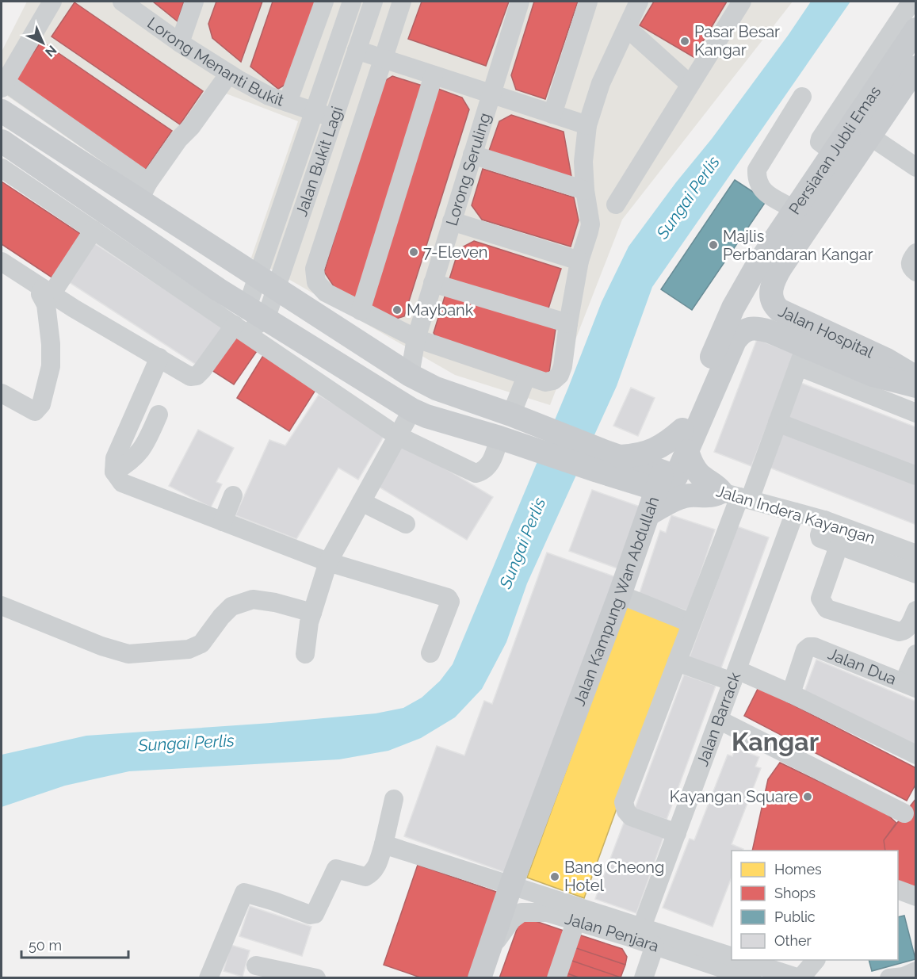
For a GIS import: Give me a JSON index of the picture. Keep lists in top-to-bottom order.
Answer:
{
  "streets": {
    "main road": ["Persiaran Jubli Emas", "Jalan Hospital", "Jalan Kampung Wan Abdullah"],
    "street": [
      "Lorong Menanti Bukit",
      "Jalan Bukit Lagi",
      "Lorong Seruling",
      "Jalan Indera Kayangan",
      "Jalan Dua",
      "Jalan Barrack",
      "Jalan Penjara"
    ]
  },
  "crossings": [
    ["Lorong Menanti Bukit", "Jalan Bukit Lagi"],
    ["Persiaran Jubli Emas", "Jalan Hospital"],
    ["Persiaran Jubli Emas", "Jalan Kampung Wan Abdullah"],
    ["Jalan Indera Kayangan", "Jalan Kampung Wan Abdullah"],
    ["Jalan Indera Kayangan", "Jalan Barrack"],
    ["Jalan Kampung Wan Abdullah", "Jalan Penjara"],
    ["Jalan Barrack", "Jalan Penjara"]
  ],
  "districts": ["Kangar"],
  "water": ["Sungai Perlis"],
  "places": [
    "Pasar Besar Kangar",
    "Majlis Perbandaran Kangar",
    "7-Eleven",
    "Maybank",
    "Kayangan Square",
    "Bang Cheong Hotel"
  ],
  "legend": [
    "Homes",
    "Shops",
    "Public",
    "Other"
  ],
  "scale_bar": "50 m",
  "north": "bottom right"
}
